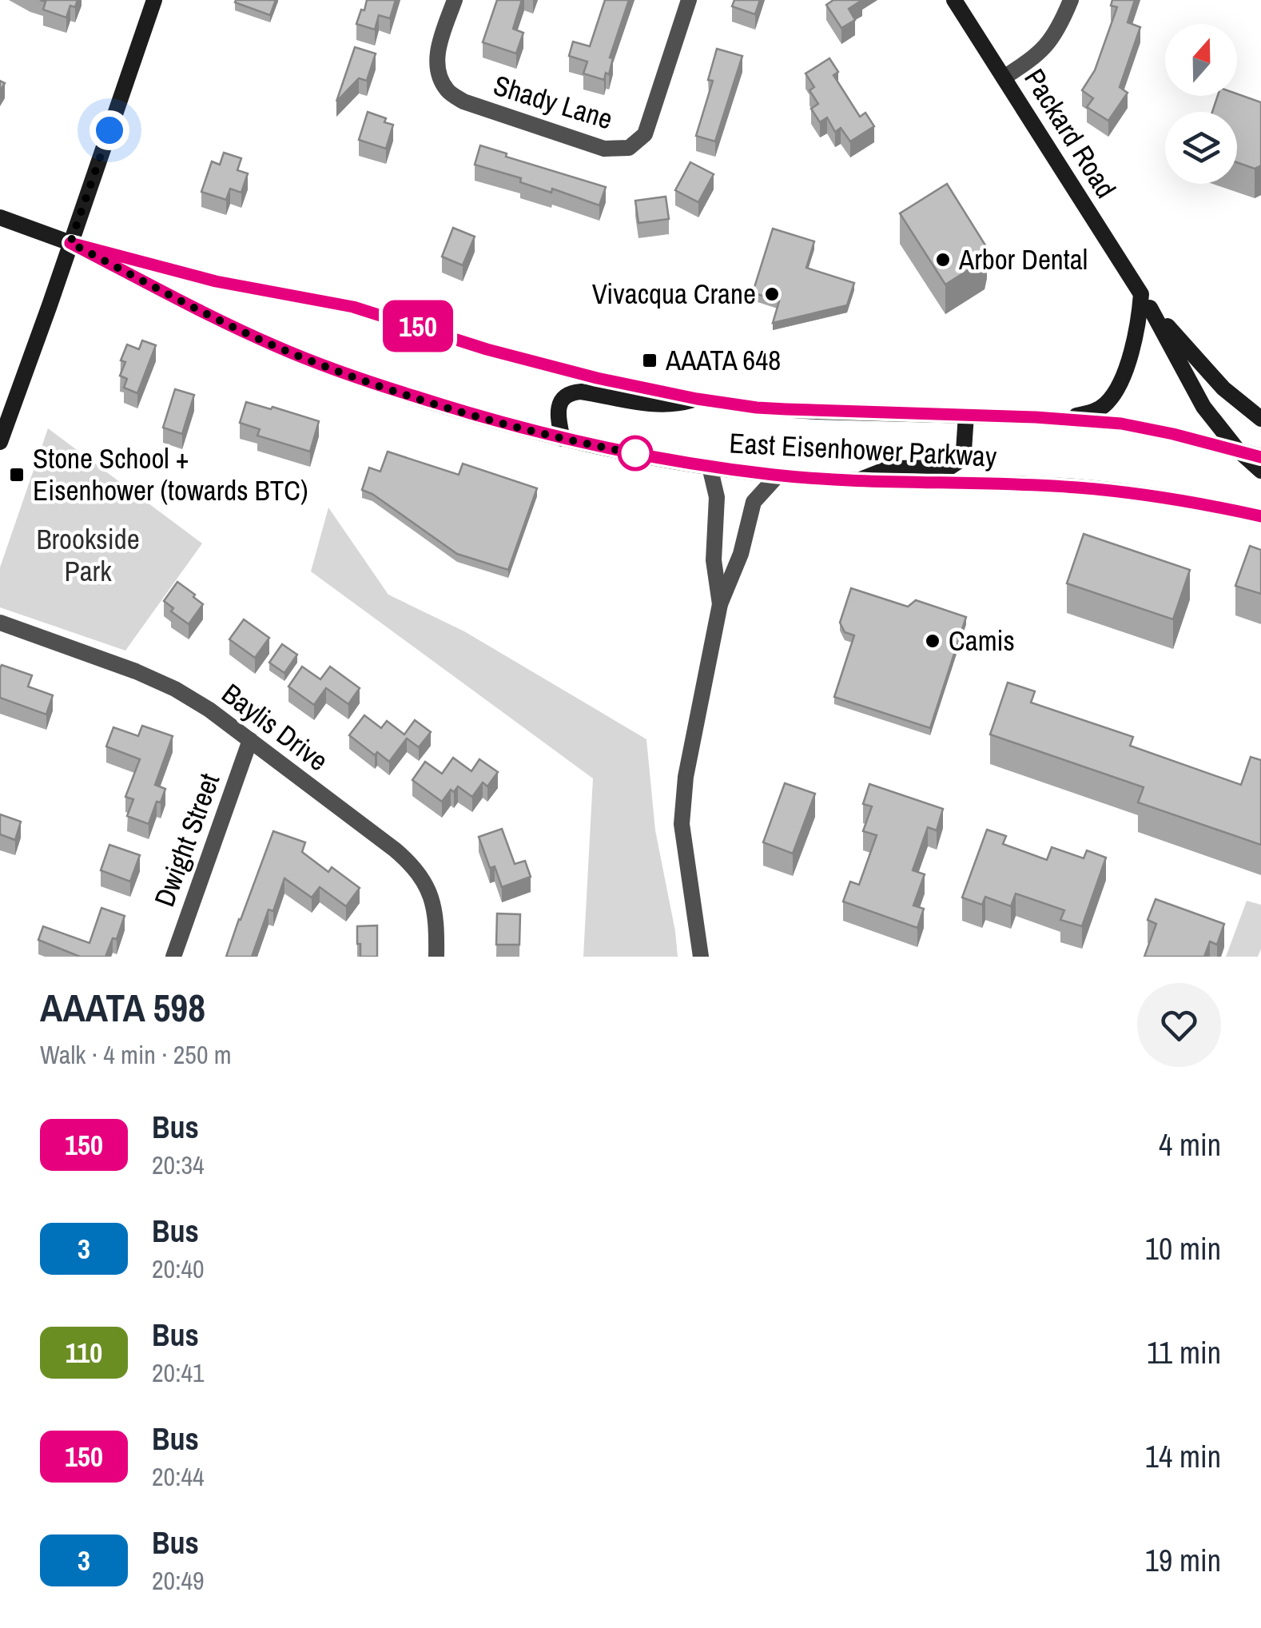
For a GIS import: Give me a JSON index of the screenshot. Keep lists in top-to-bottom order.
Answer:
{
  "streets": {
    "main road": ["Packard Road", "East Eisenhower Parkway"],
    "street": ["Shady Lane", "Baylis Drive", "Dwight Street"]
  },
  "crossings": [
    ["Packard Road", "East Eisenhower Parkway"],
    ["Baylis Drive", "Dwight Street"]
  ],
  "parks": ["Brookside Park"],
  "places": {
    "other": ["Arbor Dental", "Vivacqua Crane", "Camis"],
    "transit": ["AAATA 648", "Stone School + Eisenhower (towards BTC)"]
  },
  "lines": ["bus line 150"],
  "north": "top",
  "page": {
    "on_map": "150",
    "heading": ["AAATA 598", "Walk · 4 min · 250 m"],
    "list": [
      {
        "mark": "150",
        "name": "Bus",
        "note": "20:34",
        "value": "4 min"
      },
      {
        "mark": "3",
        "name": "Bus",
        "note": "20:40",
        "value": "10 min"
      },
      {
        "mark": "110",
        "name": "Bus",
        "note": "20:41",
        "value": "11 min"
      },
      {
        "mark": "150",
        "name": "Bus",
        "note": "20:44",
        "value": "14 min"
      },
      {
        "mark": "3",
        "name": "Bus",
        "note": "20:49",
        "value": "19 min"
      }
    ]
  }
}
